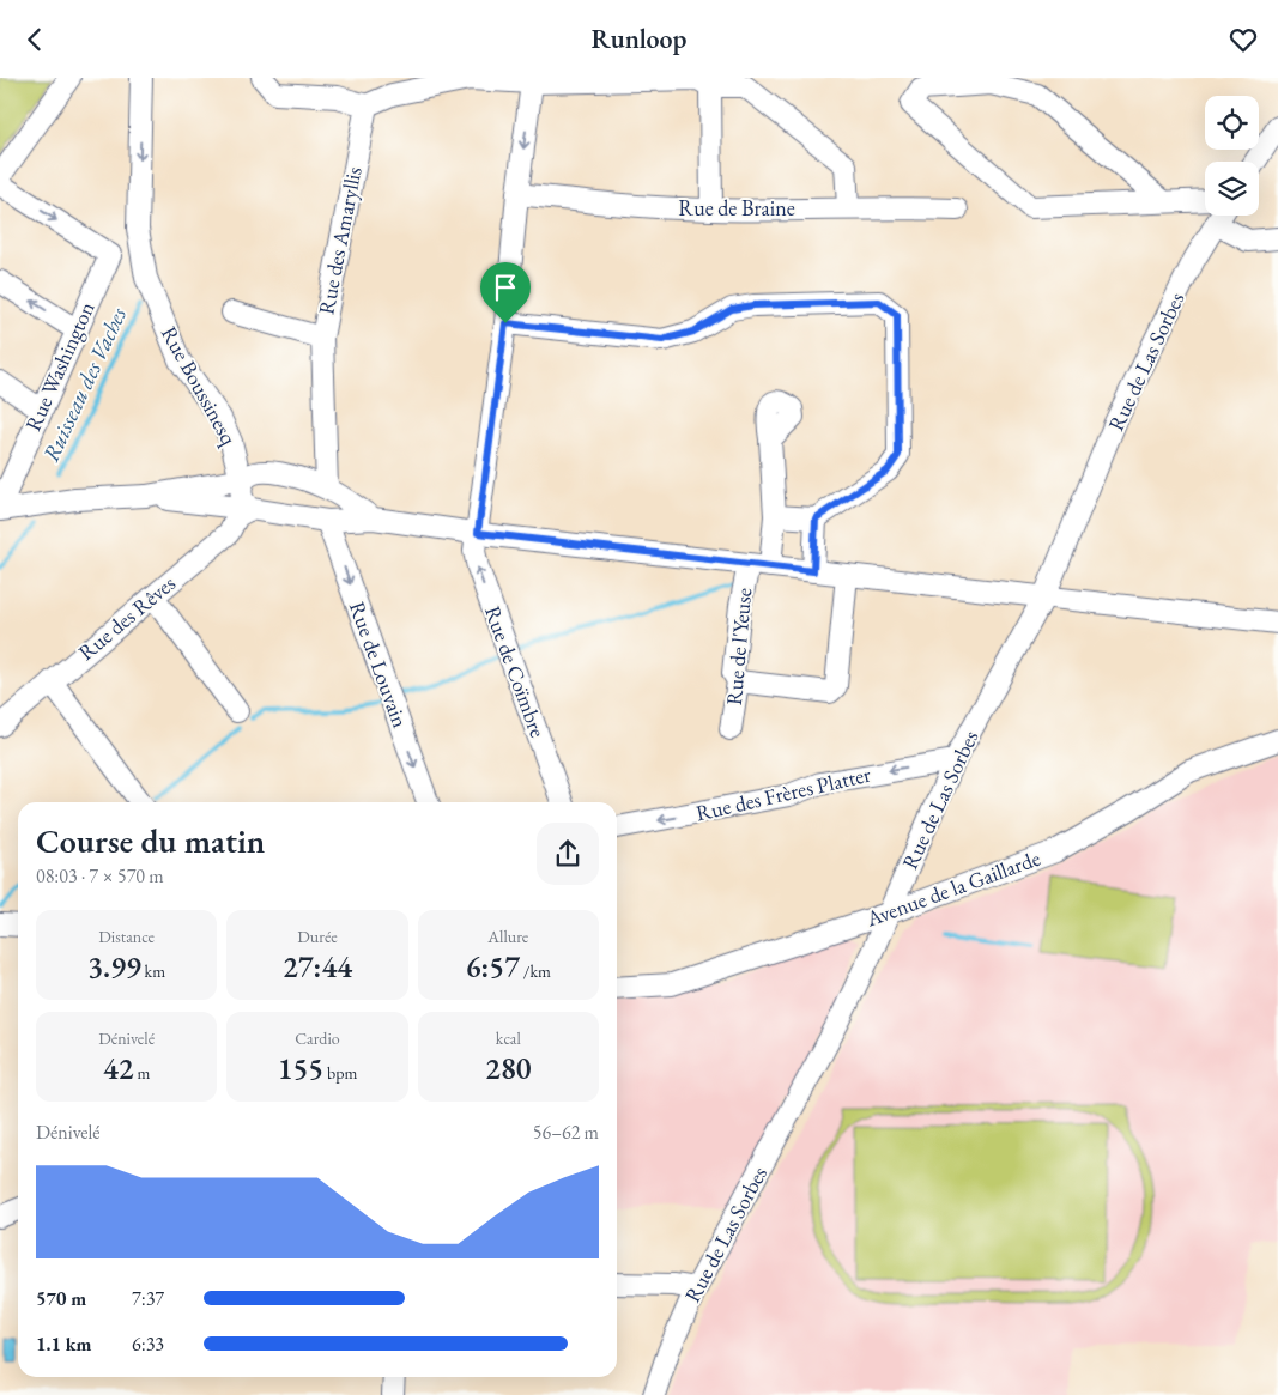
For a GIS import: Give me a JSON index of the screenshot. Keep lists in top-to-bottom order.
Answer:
{
  "streets": {
    "street": [
      "Rue de Braine",
      "Rue des Amaryllis",
      "Rue de Las Sorbes",
      "Rue Washington",
      "Rue Boussinesq",
      "Rue des Rêves",
      "Rue de l'Yeuse",
      "Rue de Louvain",
      "Rue de Coïmbre",
      "Rue des Frères Platter",
      "Avenue de la Gaillarde"
    ]
  },
  "crossings": [
    ["Rue de Braine", "Rue de Coïmbre"],
    ["Rue de Las Sorbes", "Rue des Frères Platter"],
    ["Rue de Las Sorbes", "Avenue de la Gaillarde"],
    ["Rue Boussinesq", "Rue des Rêves"]
  ],
  "one_way": ["Rue Boussinesq", "Rue des Frères Platter"],
  "water": ["Ruisseau des Vaches"],
  "page": {
    "header": "Runloop",
    "heading": ["Course du matin", "08:03 · 7 × 570 m"],
    "stats": [
      ["Distance", "3.99 km"],
      ["Durée", "27:44"],
      ["Allure", "6:57 /km"],
      ["Dénivelé", "42 m"],
      ["Cardio", "155 bpm"],
      ["kcal", "280"]
    ],
    "chart": ["Dénivelé", "56–62 m"],
    "list": [
      {
        "name": "570 m",
        "note": "7:37"
      },
      {
        "name": "1.1 km",
        "note": "6:33"
      }
    ]
  }
}
